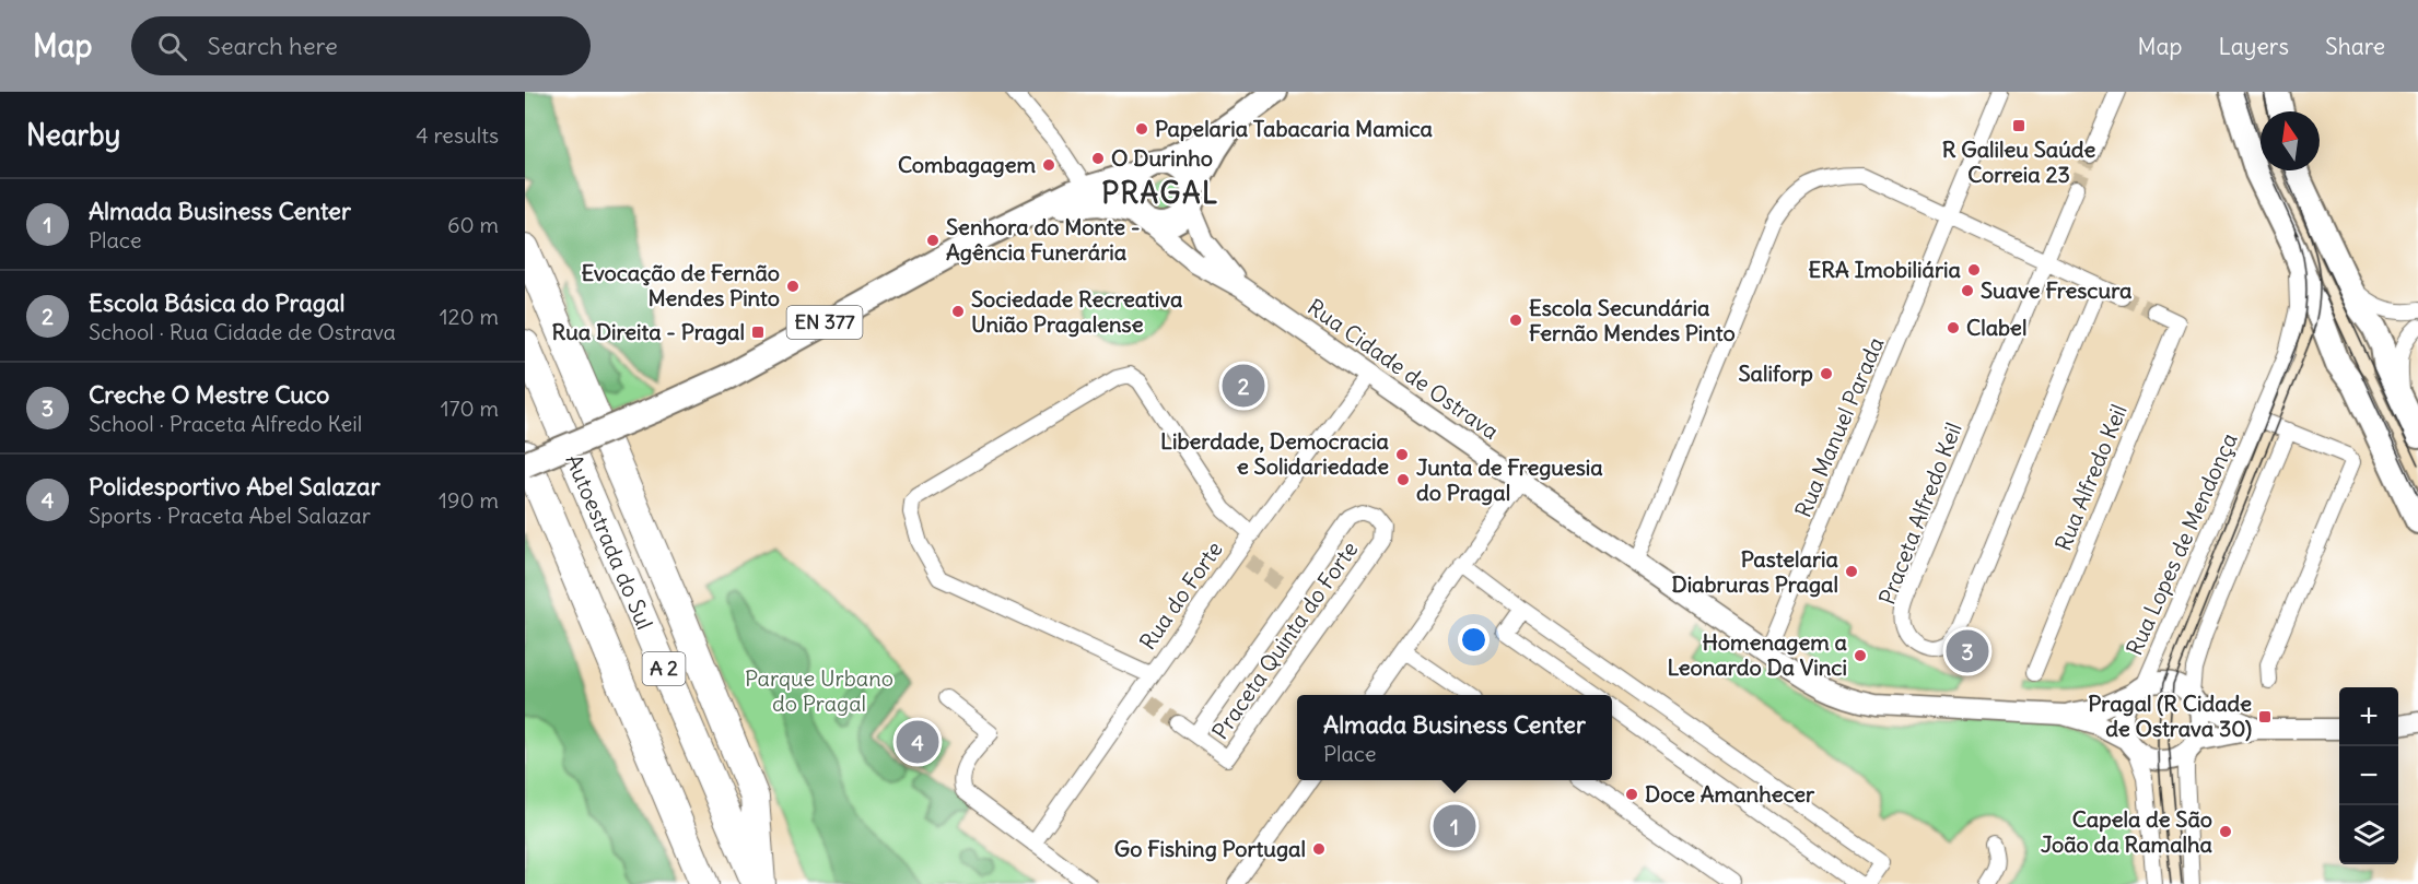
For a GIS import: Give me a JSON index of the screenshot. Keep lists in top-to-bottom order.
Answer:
{
  "streets": {
    "highway": ["Autoestrada do Sul", "A 2"],
    "main road": ["EN 377"],
    "street": [
      "Rua Cidade de Ostrava",
      "Rua Manuel Parada",
      "Rua Alfredo Keil",
      "Praceta Alfredo Keil",
      "Rua Lopes de Mendonça",
      "Rua do Forte",
      "Praceta Quinta do Forte"
    ]
  },
  "crossings": [
    ["EN 377", "Rua Cidade de Ostrava"],
    ["Rua Cidade de Ostrava", "Rua Manuel Parada"],
    ["Rua Cidade de Ostrava", "Rua Lopes de Mendonça"],
    ["Rua Cidade de Ostrava", "Rua do Forte"]
  ],
  "districts": ["PRAGAL"],
  "parks": ["Parque Urbano do Pragal"],
  "places": {
    "transit": ["R Galileu Saúde Correia 23", "Rua Direita - Pragal", "Pragal (R Cidade de Ostrava 30)"],
    "other": [
      "Papelaria Tabacaria Mamica",
      "O Durinho",
      "Combagagem",
      "Senhora do Monte - Agência Funerária",
      "ERA Imobiliária",
      "Evocação de Fernão Mendes Pinto",
      "Suave Frescura",
      "Sociedade Recreativa União Pragalense",
      "Escola Secundária Fernão Mendes Pinto",
      "Clabel",
      "Saliforp",
      "Liberdade, Democracia e Solidariedade",
      "Junta de Freguesia do Pragal",
      "Pastelaria Diabruras Pragal",
      "Homenagem a Leonardo Da Vinci",
      "Doce Amanhecer",
      "Capela de São João da Ramalha",
      "Go Fishing Portugal"
    ]
  },
  "north": "top",
  "page": {
    "header": "Map",
    "search": "Search here",
    "nav": ["Map", "Layers", "Share"],
    "heading": ["Nearby", "4 results"],
    "list": [
      {
        "mark": "1",
        "name": "Almada Business Center",
        "note": "Place",
        "value": "60 m"
      },
      {
        "mark": "2",
        "name": "Escola Básica do Pragal",
        "note": "School · Rua Cidade de Ostrava",
        "value": "120 m"
      },
      {
        "mark": "3",
        "name": "Creche O Mestre Cuco",
        "note": "School · Praceta Alfredo Keil",
        "value": "170 m"
      },
      {
        "mark": "4",
        "name": "Polidesportivo Abel Salazar",
        "note": "Sports · Praceta Abel Salazar",
        "value": "190 m"
      }
    ],
    "pins": [
      "2",
      "3",
      "4",
      "1"
    ],
    "map_buttons": ["+", "−"],
    "popup": ["Almada Business Center", "Place"]
  }
}
